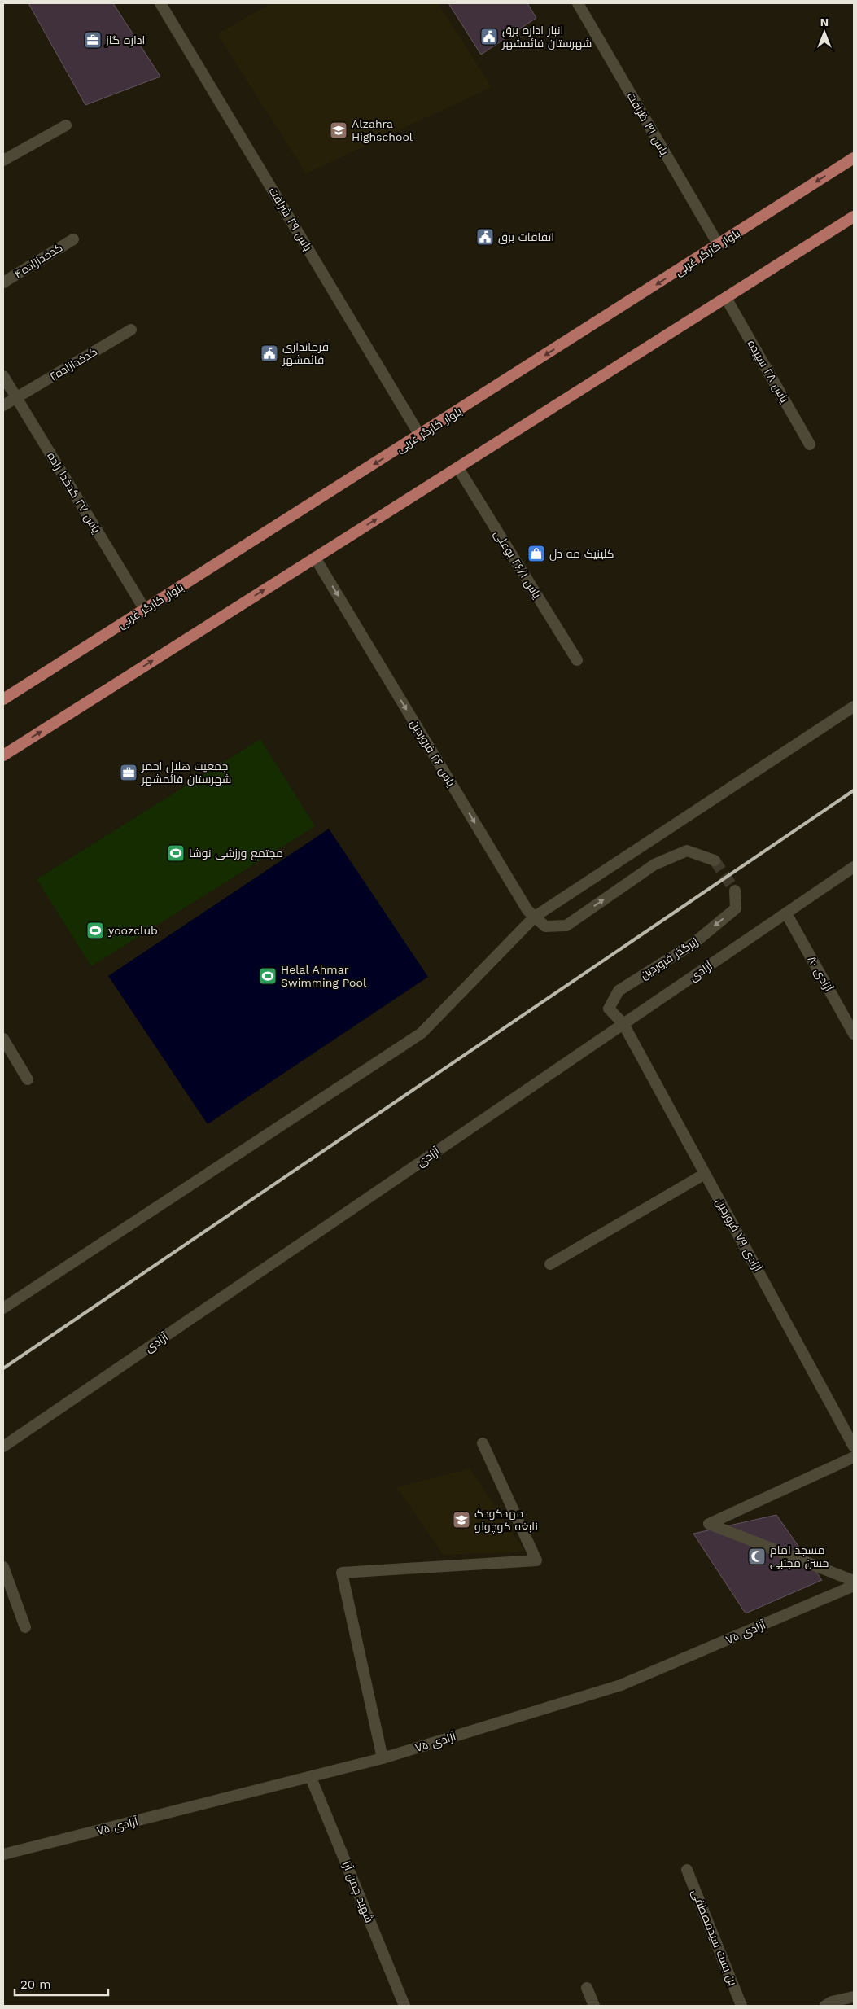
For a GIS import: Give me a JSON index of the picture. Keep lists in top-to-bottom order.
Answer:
{
  "streets": {
    "main road": ["بلوار کارگر غربی"],
    "street": [
      "یاس ۳۱ ظرافت",
      "یاس ۲۹ شرافت",
      "کدخدازاده۴",
      "کدخدازاده۲",
      "یاس ۲۸ سپیده",
      "یاس ۲۷ کدخدا زاده",
      "یاس ۲۶/۱ بوعلی",
      "یاس ۲۶ فروردین",
      "زیرگذر فروردین",
      "آزادی",
      "آزادی ۸۰",
      "آزادی ۷۹ فروردین",
      "آزادی ۷۵",
      "شهید چمن آرا",
      "بن بست سیدمصطفی"
    ]
  },
  "crossings": [
    ["یاس ۳۱ ظرافت", "بلوار کارگر غربی"],
    ["یاس ۲۹ شرافت", "بلوار کارگر غربی"],
    ["بلوار کارگر غربی", "یاس ۲۷ کدخدا زاده"],
    ["کدخدازاده۲", "یاس ۲۷ کدخدا زاده"],
    ["زیرگذر فروردین", "آزادی"],
    ["زیرگذر فروردین", "آزادی ۷۹ فروردین"],
    ["آزادی", "آزادی ۸۰"],
    ["آزادی", "آزادی ۷۹ فروردین"],
    ["آزادی ۷۵", "شهید چمن آرا"]
  ],
  "one_way": ["زیرگذر فروردین"],
  "places": {
    "public building": ["انبار اداره برق شهرستان قائمشهر", "اتفاقات برق", "فرمانداری قائمشهر"],
    "office": ["اداره گاز", "جمعیت هلال احمر شهرستان قائمشهر"],
    "school or university": ["Alzahra Highschool", "مهدکودک نابغه کوچولو"],
    "shop": ["کلینیک مه دل"],
    "sports": ["مجتمع ورزشی نوشا", "yoozclub", "Helal Ahmar Swimming Pool"],
    "mosque": ["مسجد امام حسن مجتبی"]
  },
  "scale_bar": "20 m",
  "north": "top"
}
